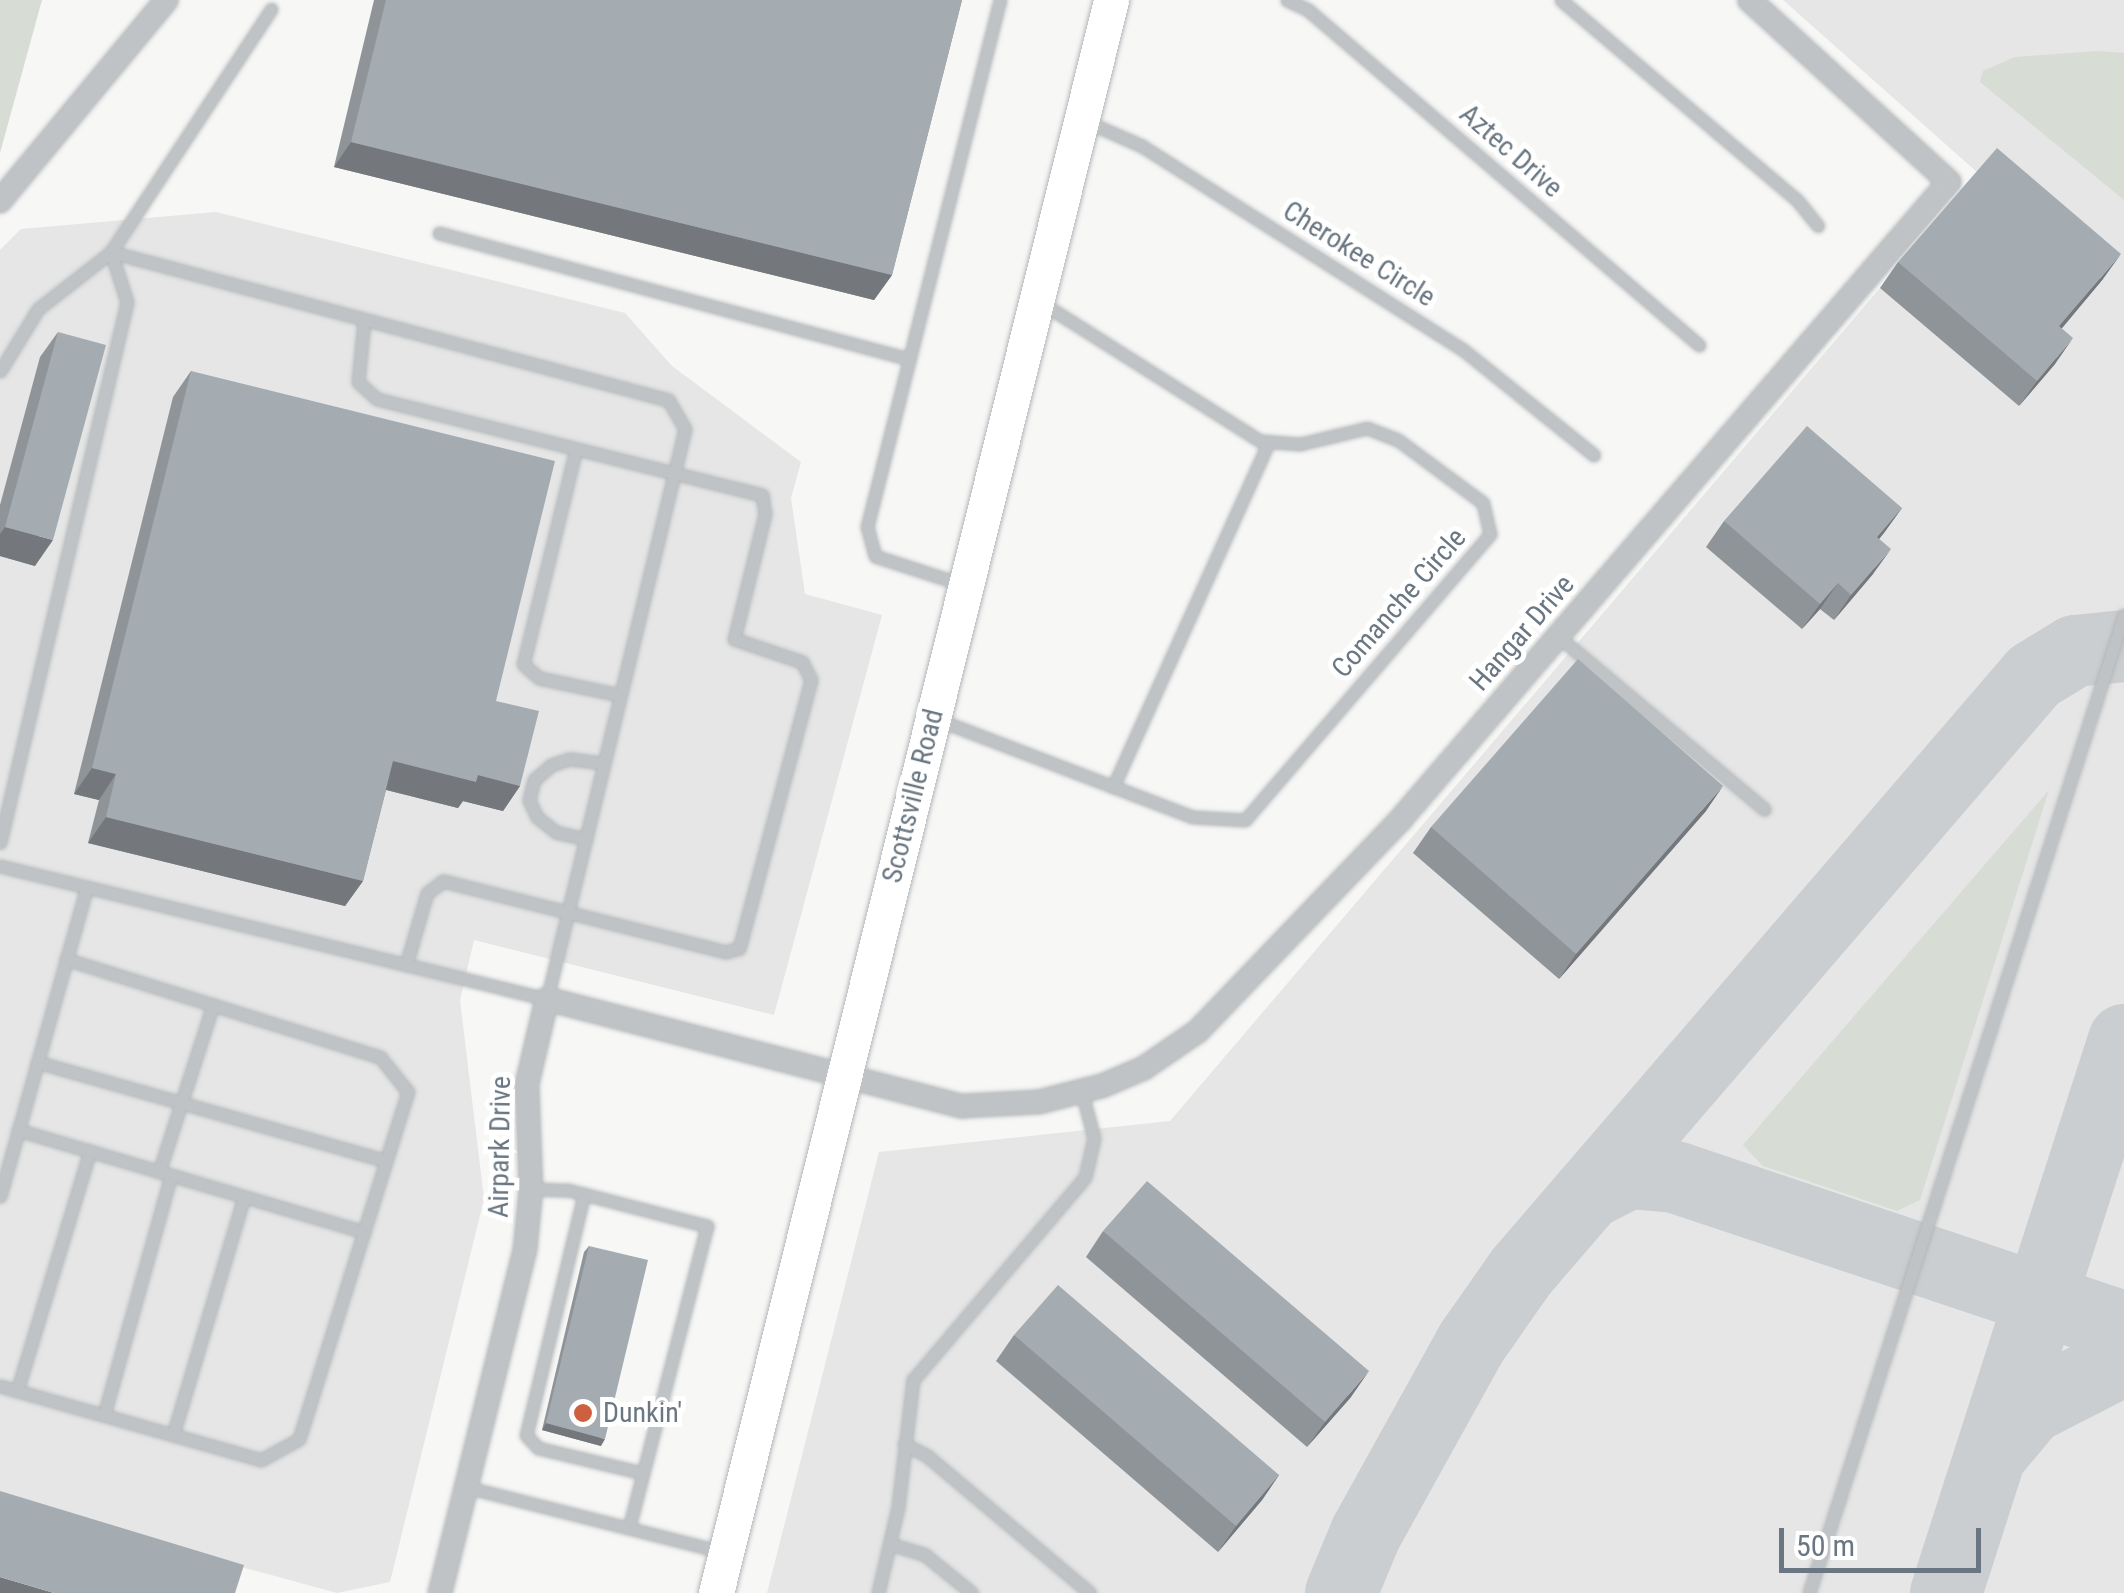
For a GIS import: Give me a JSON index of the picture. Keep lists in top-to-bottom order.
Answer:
{
  "streets": {
    "main road": ["Scottsville Road"],
    "street": ["Hangar Drive", "Airpark Drive"],
    "lane": ["Aztec Drive", "Cherokee Circle", "Comanche Circle"]
  },
  "crossings": [
    ["Cherokee Circle", "Scottsville Road"],
    ["Comanche Circle", "Scottsville Road"],
    ["Hangar Drive", "Scottsville Road"]
  ],
  "places": ["Dunkin'"],
  "scale_bar": "50 m"
}
